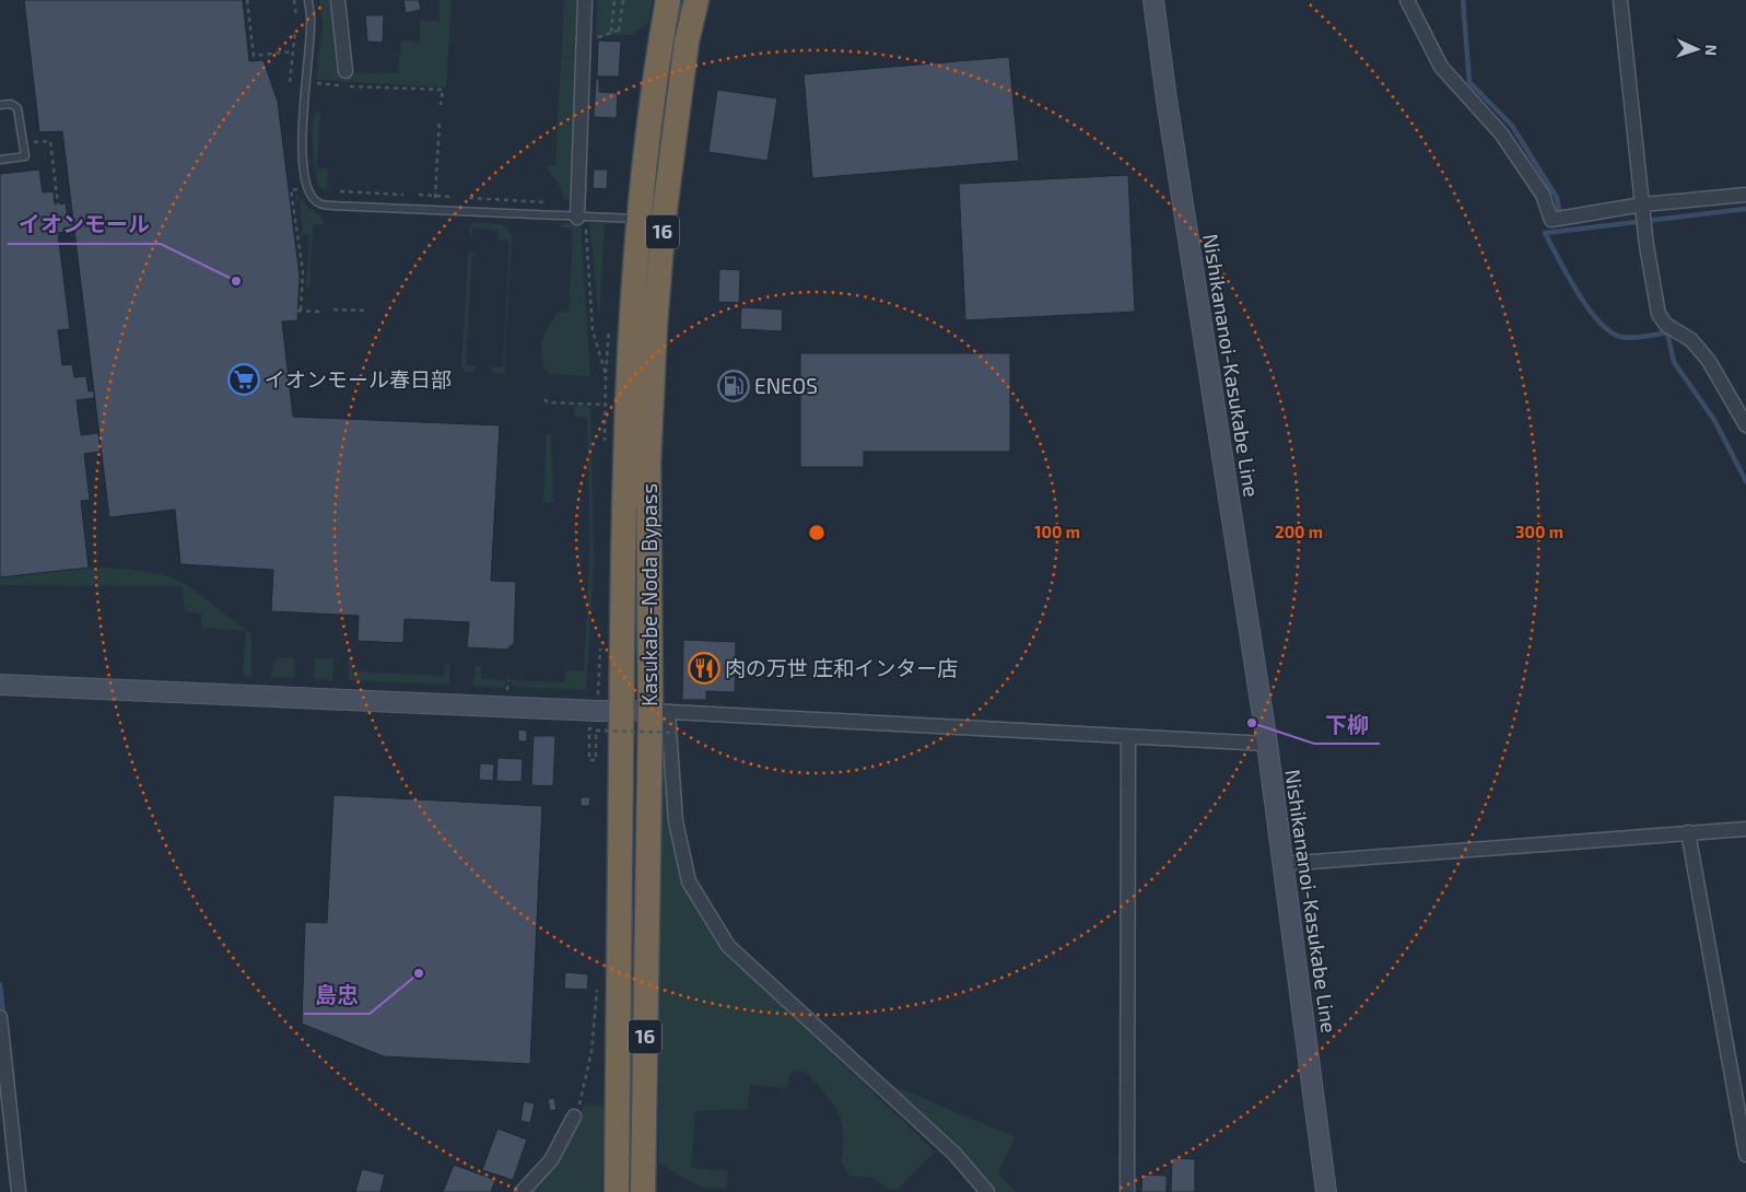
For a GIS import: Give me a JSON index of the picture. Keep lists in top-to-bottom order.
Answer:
{
  "streets": {
    "highway": ["16", "Kasukabe-Noda Bypass"],
    "main road": ["Nishikananoi-Kasukabe Line"]
  },
  "places": {
    "other": ["イオンモール", "下柳", "島忠"],
    "supermarket": ["イオンモール春日部"],
    "fuel station": ["ENEOS"],
    "restaurant": ["肉の万世 庄和インター店"]
  },
  "north": "right",
  "rings": ["100 m", "200 m", "300 m"]
}
